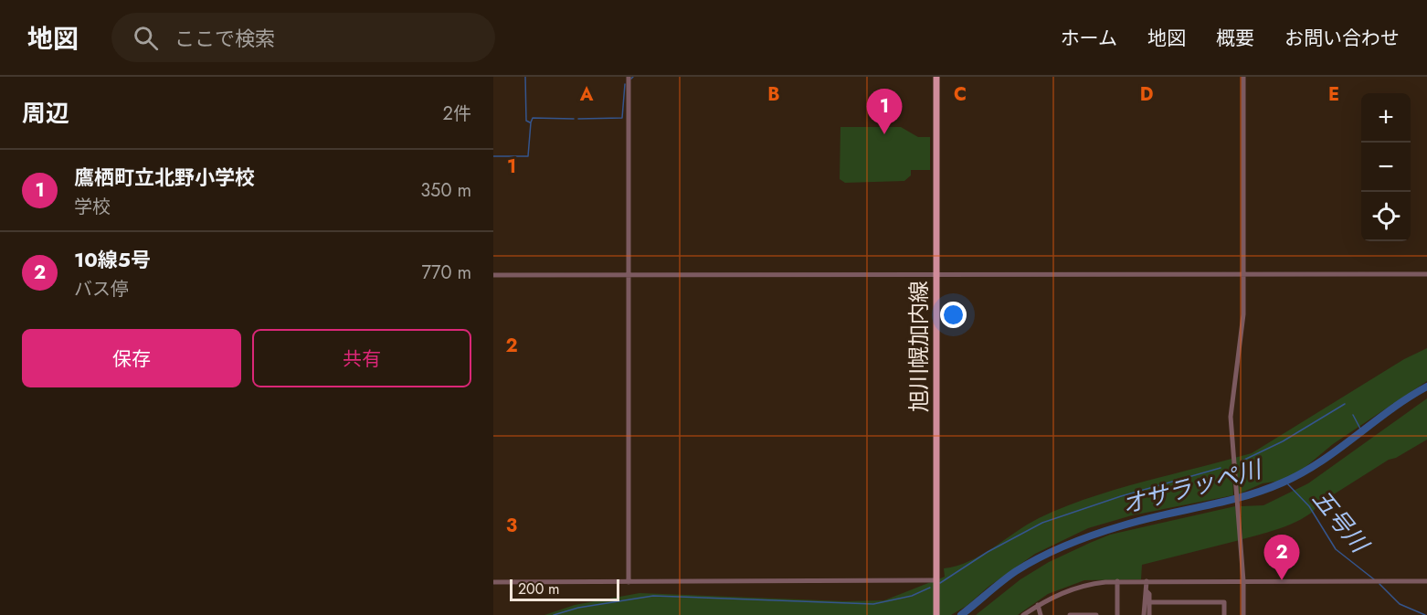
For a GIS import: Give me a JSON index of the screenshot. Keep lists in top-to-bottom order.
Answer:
{
  "streets": {
    "main road": ["旭川幌加内線"]
  },
  "water": ["オサラッペ川", "五号川"],
  "scale_bar": "200 m",
  "page": {
    "header": "地図",
    "search": "ここで検索",
    "nav": [
      "ホーム",
      "地図",
      "概要",
      "お問い合わせ"
    ],
    "heading": ["周辺", "2件"],
    "pins": ["1", "2"],
    "map_buttons": ["+", "−"],
    "list": [
      {
        "mark": "1",
        "name": "鷹栖町立北野小学校",
        "note": "学校",
        "value": "350 m"
      },
      {
        "mark": "2",
        "name": "10線5号",
        "note": "バス停",
        "value": "770 m"
      }
    ],
    "buttons": ["保存", "共有"],
    "scale": "200 m"
  },
  "grid": {
    "columns": [
      "A",
      "B",
      "C",
      "D",
      "E"
    ],
    "rows": ["1", "2", "3"]
  }
}
